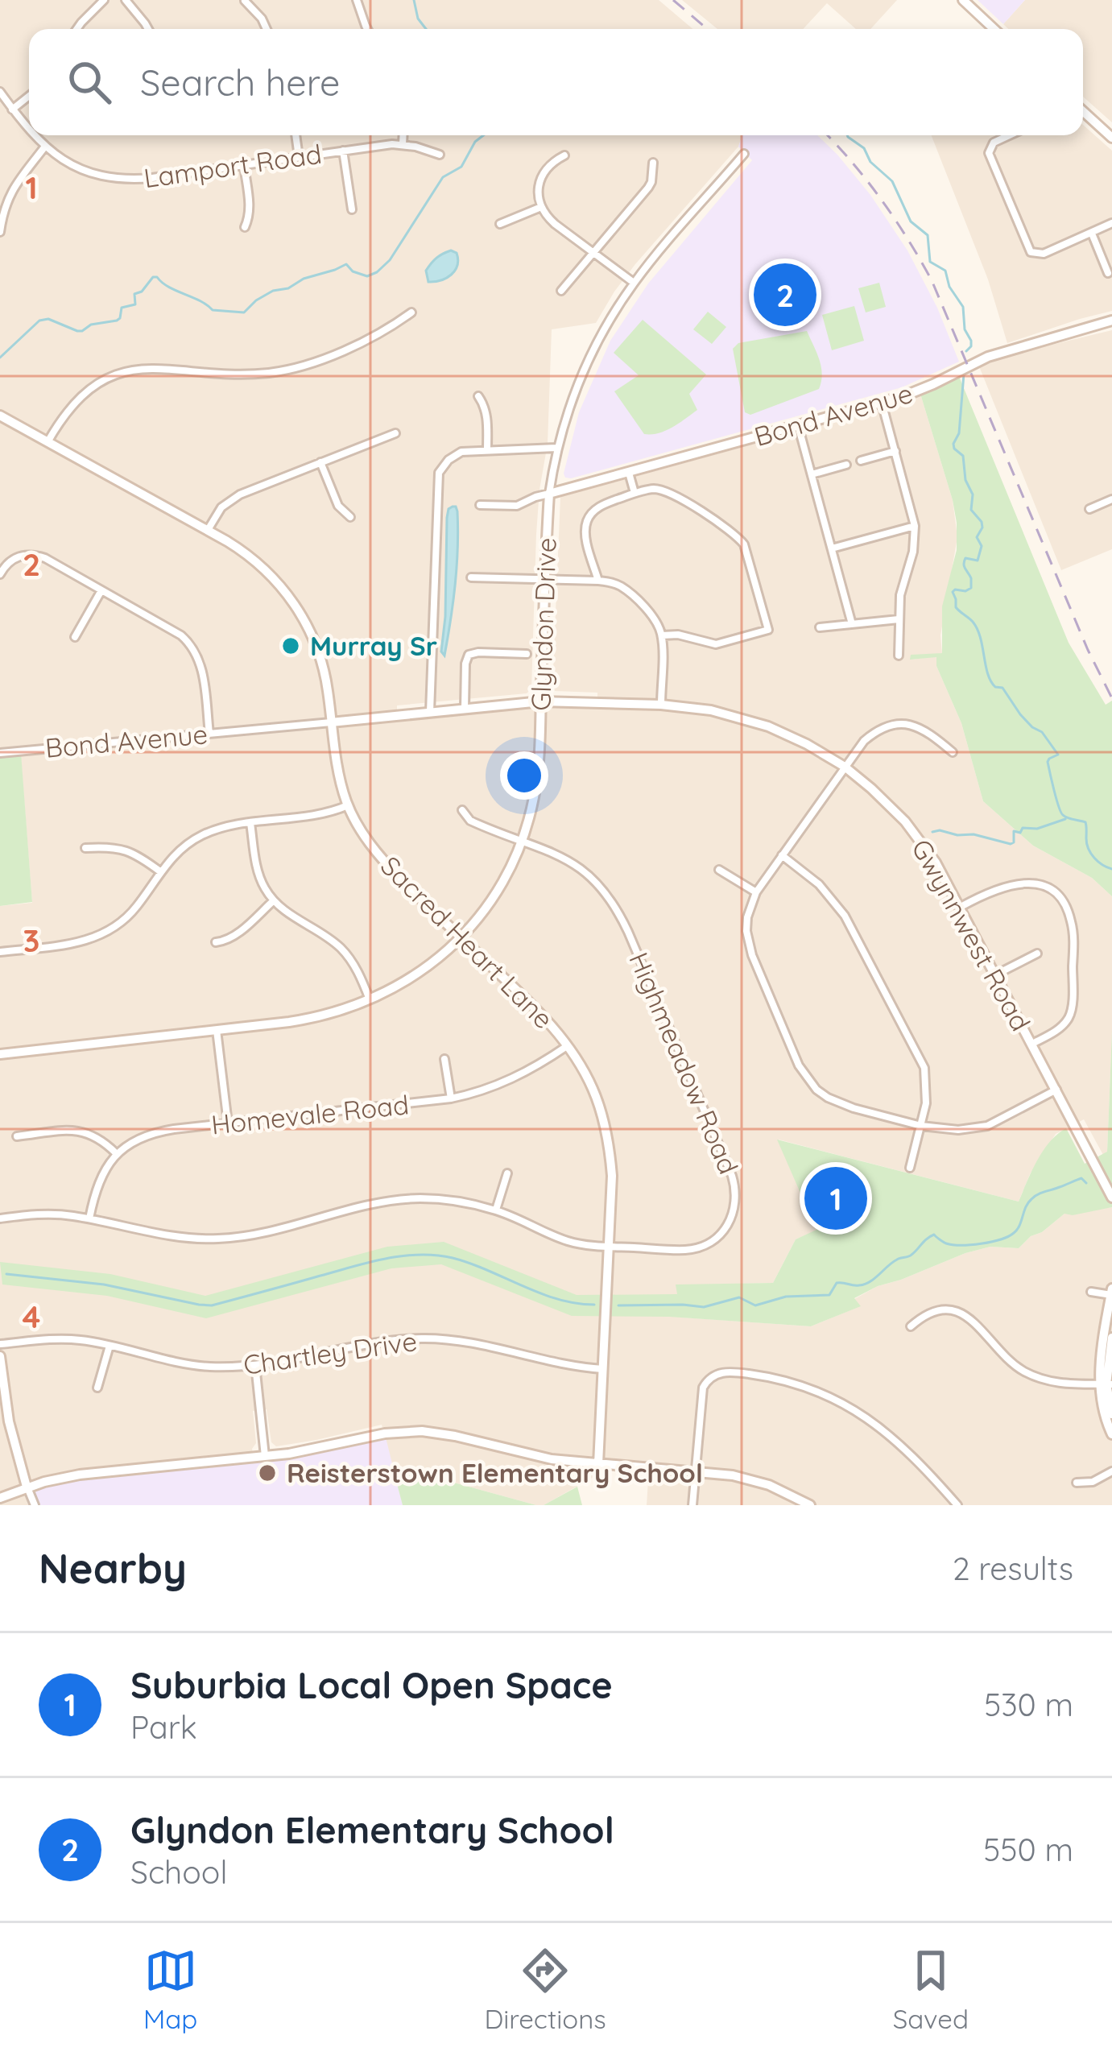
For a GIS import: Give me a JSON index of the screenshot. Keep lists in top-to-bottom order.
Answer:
{
  "streets": {
    "street": [
      "Lamport Road",
      "Bond Avenue",
      "Glyndon Drive",
      "Gwynnwest Road",
      "Sacred Heart Lane",
      "Highmeadow Road",
      "Homevale Road",
      "Chartley Drive"
    ]
  },
  "crossings": [
    ["Bond Avenue", "Glyndon Drive"],
    ["Bond Avenue", "Gwynnwest Road"],
    ["Bond Avenue", "Sacred Heart Lane"],
    ["Glyndon Drive", "Gwynnwest Road"],
    ["Glyndon Drive", "Sacred Heart Lane"],
    ["Glyndon Drive", "Highmeadow Road"],
    ["Sacred Heart Lane", "Highmeadow Road"],
    ["Sacred Heart Lane", "Homevale Road"],
    ["Sacred Heart Lane", "Chartley Drive"]
  ],
  "places": ["Murray Sr", "Reisterstown Elementary School"],
  "page": {
    "search": "Search here",
    "pins": ["2", "1"],
    "heading": ["Nearby", "2 results"],
    "list": [
      {
        "mark": "1",
        "name": "Suburbia Local Open Space",
        "note": "Park",
        "value": "530 m"
      },
      {
        "mark": "2",
        "name": "Glyndon Elementary School",
        "note": "School",
        "value": "550 m"
      }
    ],
    "nav": ["Map", "Directions", "Saved"]
  },
  "grid": {
    "rows": [
      "1",
      "2",
      "3",
      "4"
    ]
  }
}
